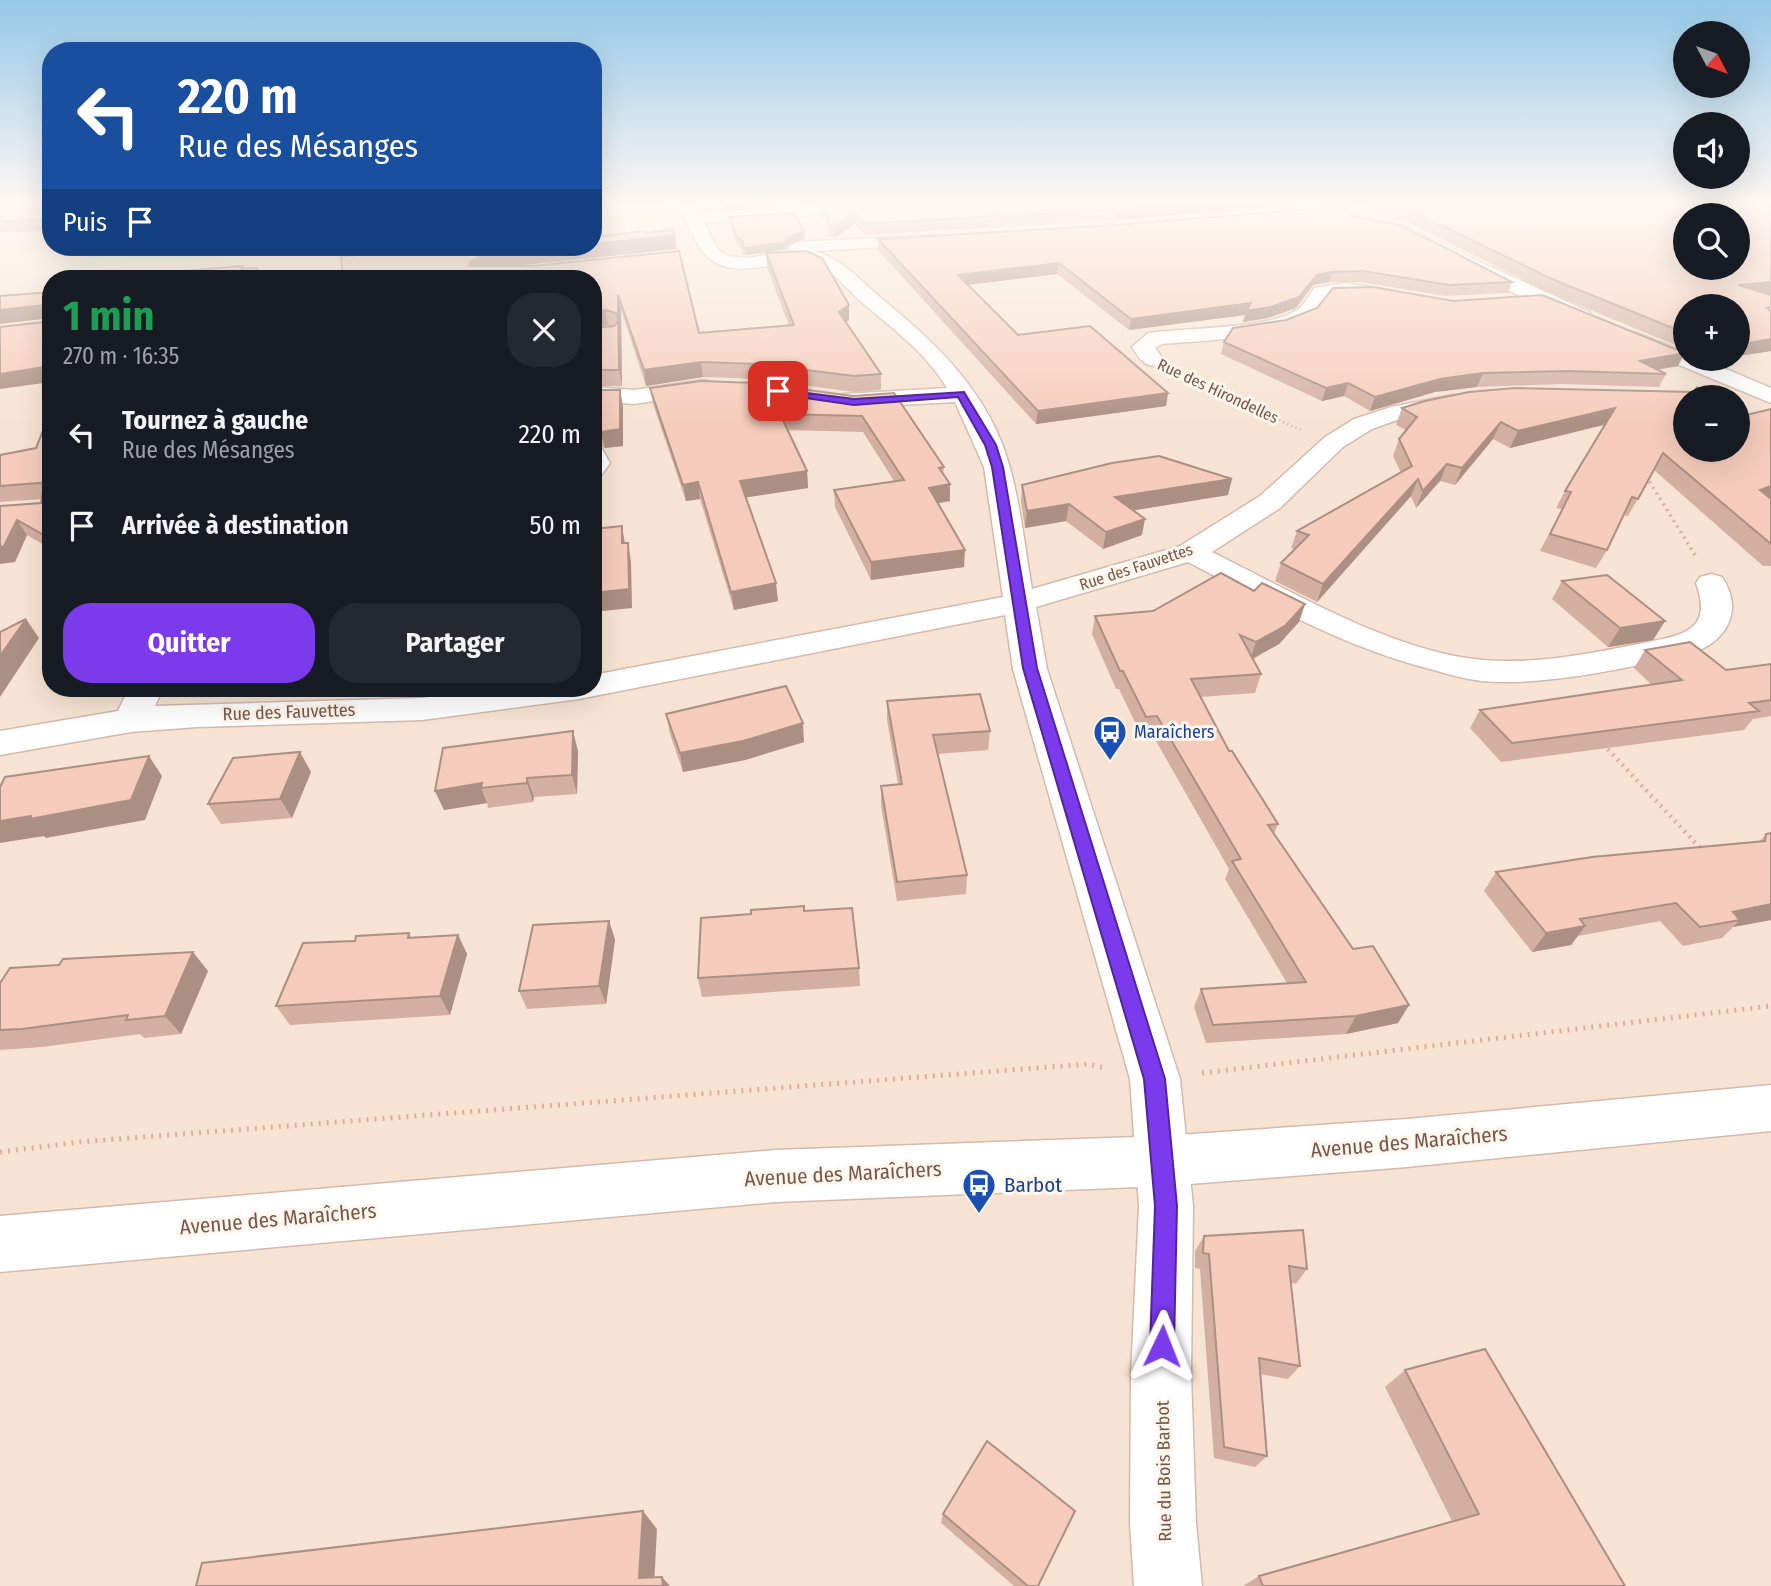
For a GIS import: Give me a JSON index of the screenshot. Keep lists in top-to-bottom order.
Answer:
{
  "streets": {
    "street": [
      "Rue des Hirondelles",
      "Rue des Fauvettes",
      "Avenue des Maraîchers",
      "Rue du Bois Barbot"
    ]
  },
  "crossings": [
    ["Rue des Hirondelles", "Rue des Fauvettes"],
    ["Rue des Fauvettes", "Rue du Bois Barbot"],
    ["Avenue des Maraîchers", "Rue du Bois Barbot"]
  ],
  "places": {
    "bus stop": ["Maraîchers", "Barbot"]
  },
  "north": "bottom right",
  "page": {
    "map_buttons": ["+", "−"],
    "turn": ["220 m", "Rue des Mésanges"],
    "then": "Puis",
    "heading": ["1 min", "270 m · 16:35"],
    "list": [
      {
        "name": "Tournez à gauche",
        "note": "Rue des Mésanges",
        "value": "220 m"
      },
      {
        "name": "Arrivée à destination",
        "value": "50 m"
      }
    ],
    "buttons": ["Quitter", "Partager"]
  }
}
